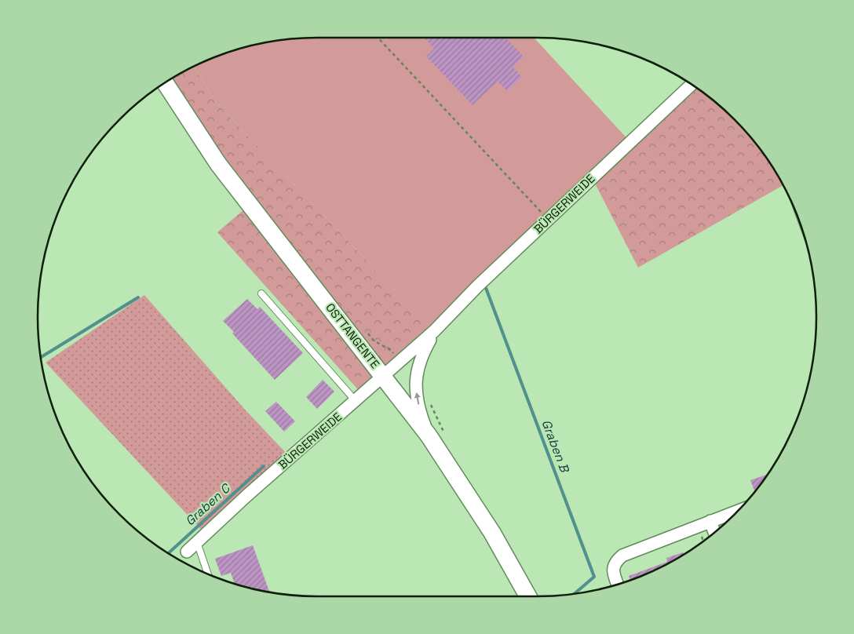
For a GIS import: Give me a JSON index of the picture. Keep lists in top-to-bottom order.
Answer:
{
  "streets": {
    "main road": ["OSTTANGENTE"],
    "street": ["BÜRGERWEIDE"]
  },
  "crossings": [
    ["BÜRGERWEIDE", "OSTTANGENTE"]
  ],
  "water": ["Graben B", "Graben C"]
}
